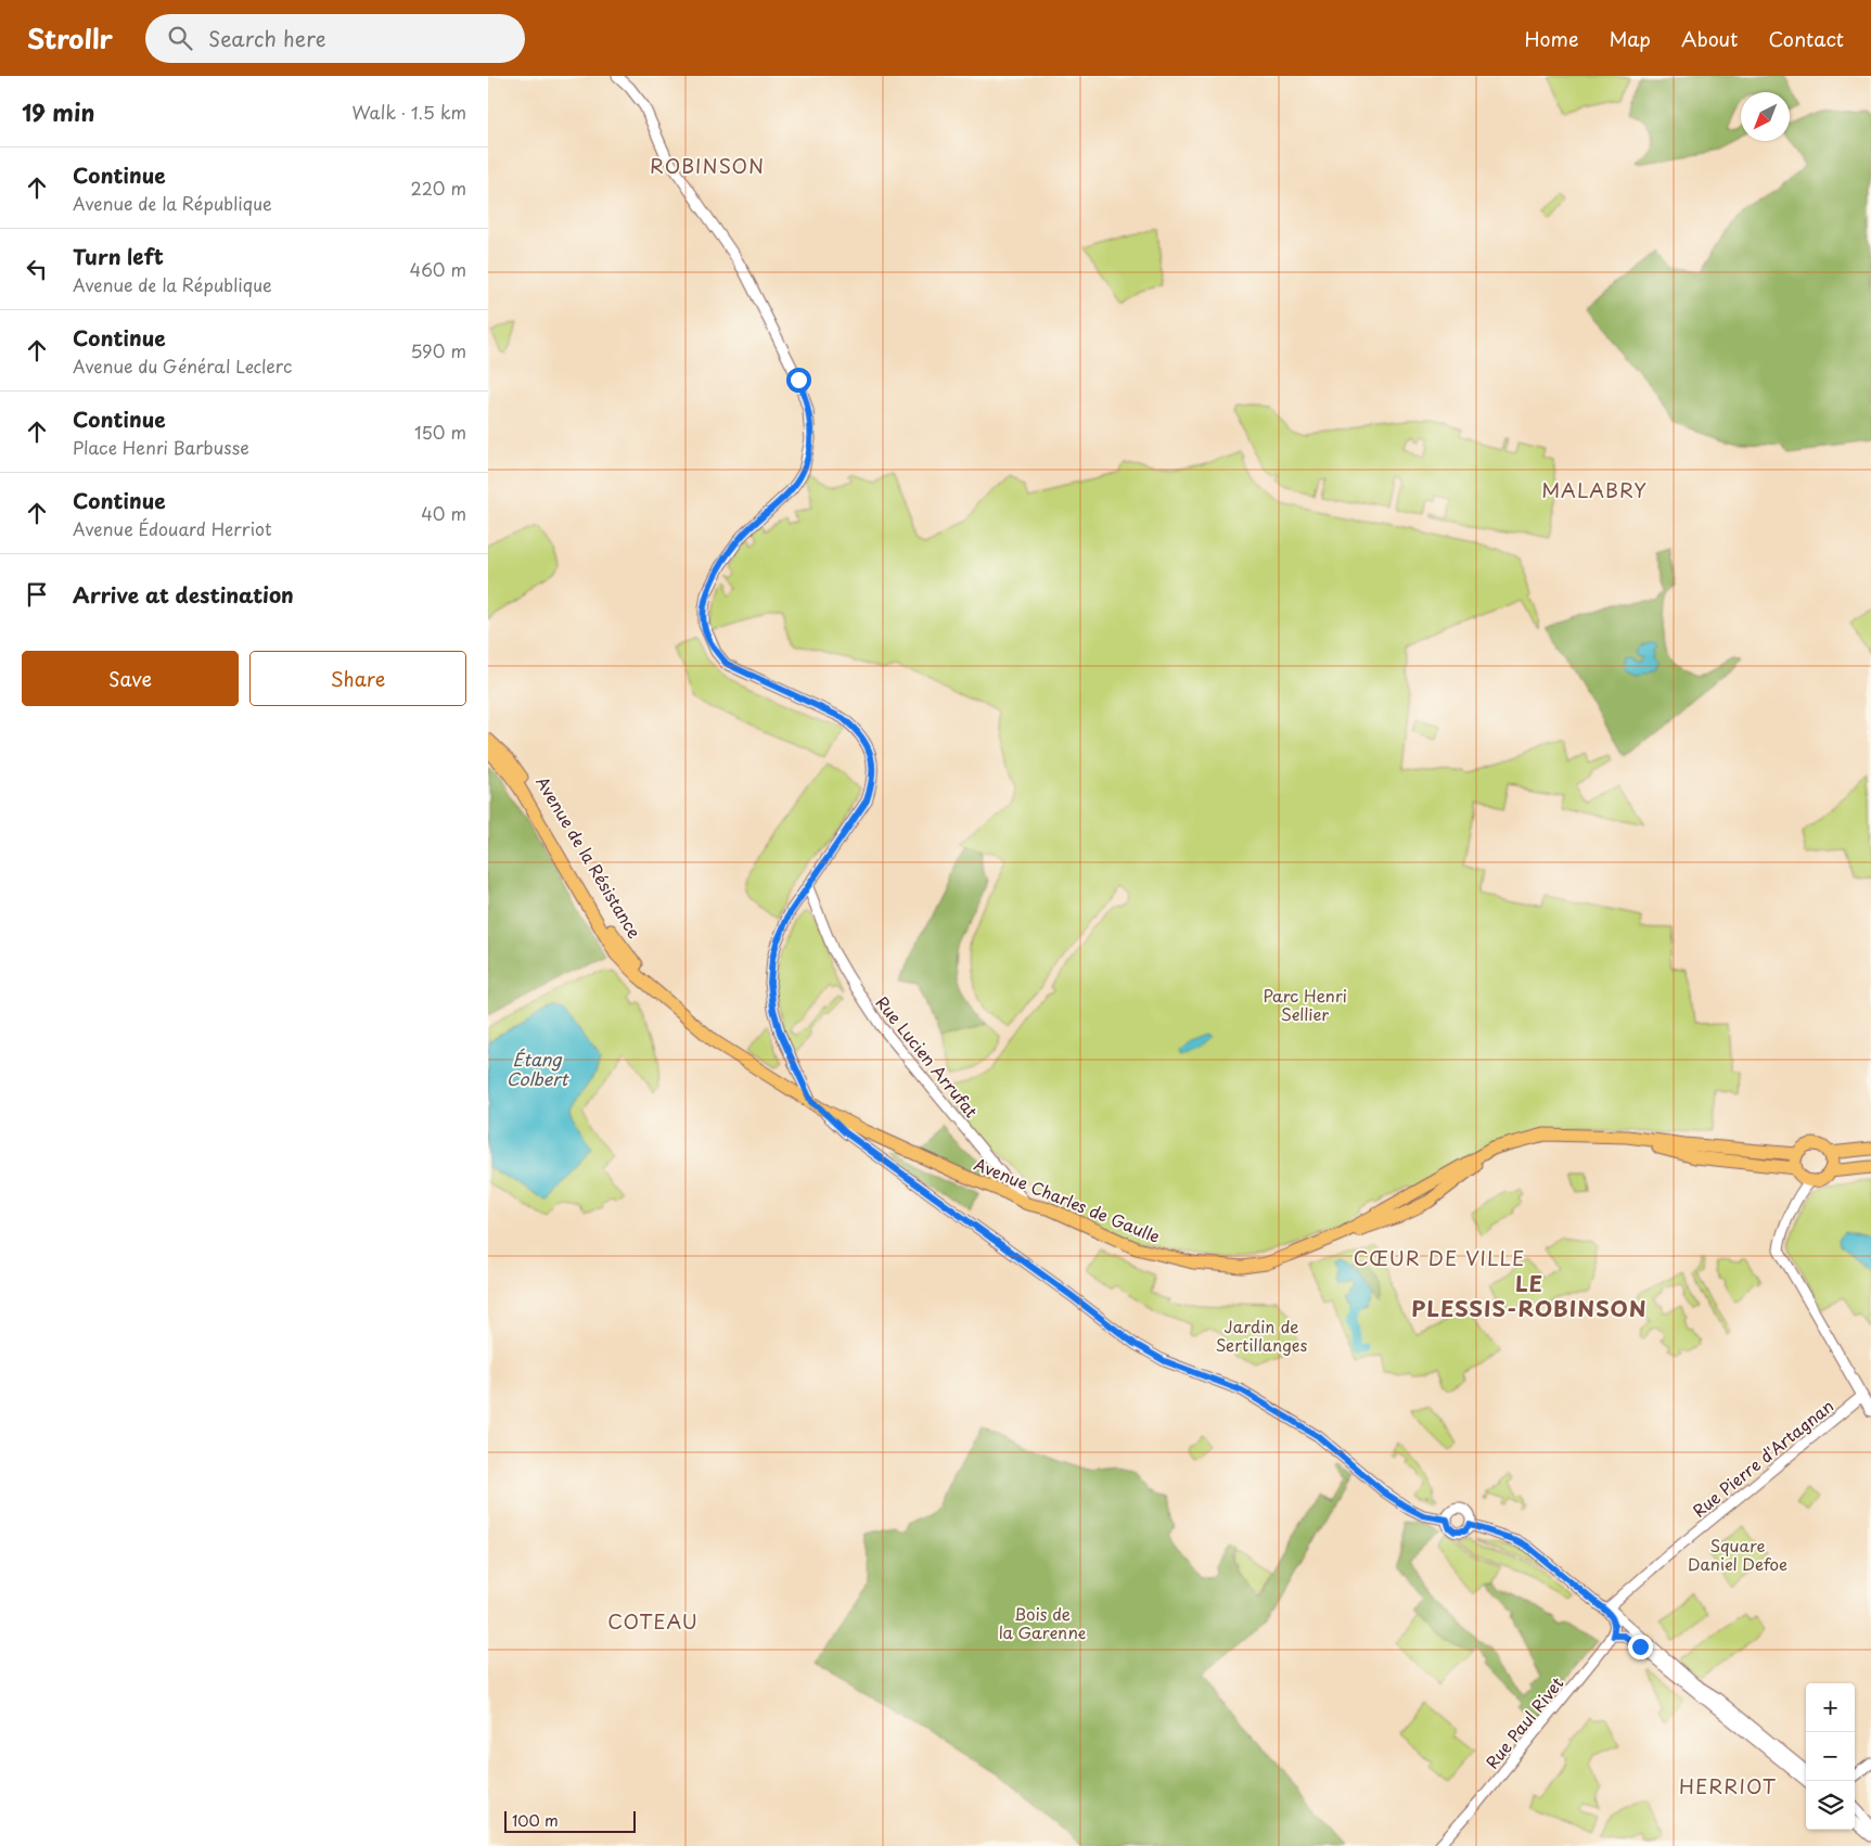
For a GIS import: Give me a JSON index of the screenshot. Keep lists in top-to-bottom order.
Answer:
{
  "streets": {
    "main road": ["Avenue de la Résistance", "Avenue Charles de Gaulle"],
    "street": ["Rue Lucien Arrufat", "Rue Pierre d'Artagnan", "Rue Paul Rivet"]
  },
  "crossings": [
    ["Avenue de la Résistance", "Avenue Charles de Gaulle"],
    ["Rue Lucien Arrufat", "Avenue Charles de Gaulle"]
  ],
  "districts": [
    "ROBINSON",
    "MALABRY",
    "CŒUR DE VILLE",
    "LE PLESSIS-ROBINSON",
    "COTEAU",
    "HERRIOT"
  ],
  "water": ["Étang Colbert"],
  "parks": [
    "Parc Henri Sellier",
    "Jardin de Sertillanges",
    "Square Daniel Defoe",
    "Bois de la Garenne"
  ],
  "scale_bar": "100 m",
  "north": "bottom left",
  "page": {
    "header": "Strollr",
    "search": "Search here",
    "nav": [
      "Home",
      "Map",
      "About",
      "Contact"
    ],
    "heading": ["19 min", "Walk · 1.5 km"],
    "list": [
      ["Continue", "Avenue de la République", "220 m"],
      ["Turn left", "Avenue de la République", "460 m"],
      ["Continue", "Avenue du Général Leclerc", "590 m"],
      ["Continue", "Place Henri Barbusse", "150 m"],
      ["Continue", "Avenue Édouard Herriot", "40 m"],
      "Arrive at destination"
    ],
    "buttons": ["Save", "Share"],
    "map_buttons": ["+", "−"],
    "scale": "100 m"
  }
}
